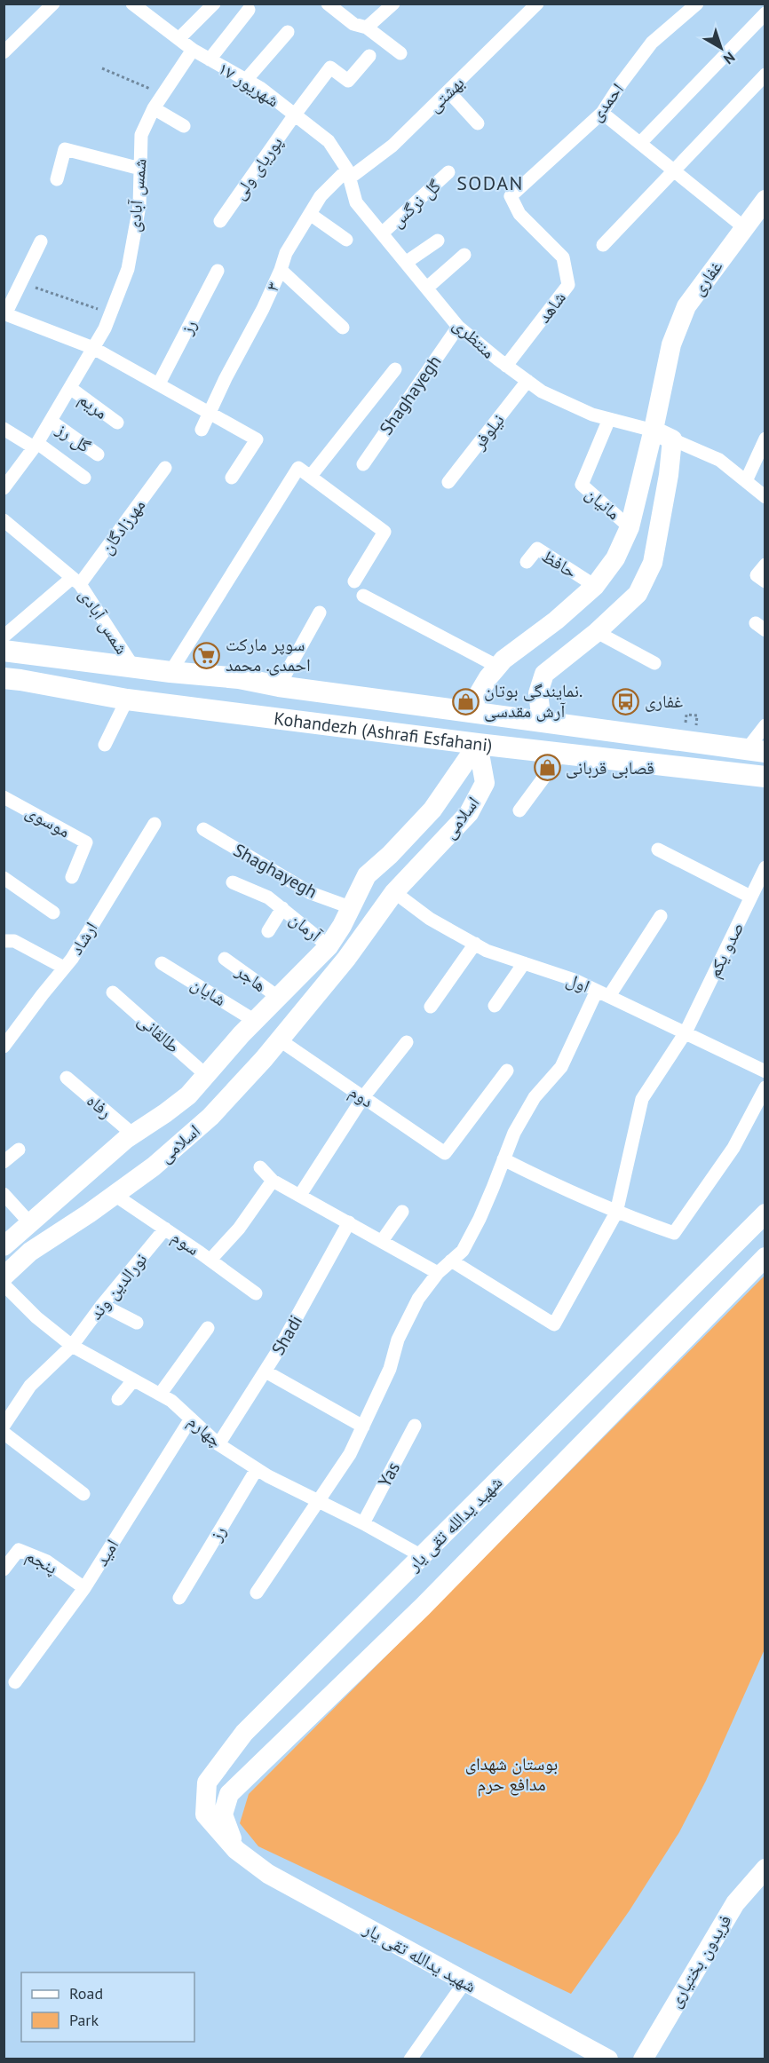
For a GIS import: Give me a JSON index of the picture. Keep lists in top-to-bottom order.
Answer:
{
  "streets": {
    "main road": ["Kohandezh (Ashrafi Esfahani)"],
    "street": [
      "۱۷ شهریور",
      "بهشتی",
      "احمدی",
      "پوریای ولی",
      "شمس آبادی",
      "گل نرگس",
      "غفاری",
      "۳",
      "شاهد",
      "رز",
      "منتظری",
      "Shaghayegh",
      "مریم",
      "نیلوفر",
      "گل رز",
      "مانیان",
      "مهرزادگان",
      "حافظ",
      "اسلامی",
      "موسوی",
      "آرمان",
      "ارشاد",
      "صدو یکم",
      "هاجر",
      "اول",
      "شایان",
      "طالقانی",
      "دوم",
      "رفاه",
      "سوم",
      "نورالدین وند",
      "Shadi",
      "چهارم",
      "Yas",
      "شهید یدالله تقی یار",
      "امید",
      "پنجم",
      "فریدون بختیاری"
    ]
  },
  "crossings": [
    ["۱۷ شهریور", "بهشتی"],
    ["۱۷ شهریور", "پوریای ولی"],
    ["۱۷ شهریور", "شمس آبادی"],
    ["۱۷ شهریور", "۳"],
    ["۱۷ شهریور", "منتظری"],
    ["بهشتی", "۳"],
    ["بهشتی", "منتظری"],
    ["احمدی", "شاهد"],
    ["شمس آبادی", "مریم"],
    ["شمس آبادی", "گل رز"],
    ["شمس آبادی", "مهرزادگان"],
    ["شمس آبادی", "Kohandezh (Ashrafi Esfahani)"],
    ["گل نرگس", "منتظری"],
    ["غفاری", "منتظری"],
    ["غفاری", "مانیان"],
    ["غفاری", "حافظ"],
    ["غفاری", "Kohandezh (Ashrafi Esfahani)"],
    ["۳", "منتظری"],
    ["شاهد", "منتظری"],
    ["رز", "چهارم"],
    ["منتظری", "Shaghayegh"],
    ["منتظری", "نیلوفر"],
    ["منتظری", "مانیان"],
    ["Shaghayegh", "اسلامی"],
    ["Kohandezh (Ashrafi Esfahani)", "اسلامی"],
    ["اسلامی", "آرمان"],
    ["اسلامی", "هاجر"],
    ["اسلامی", "اول"],
    ["اسلامی", "شایان"],
    ["اسلامی", "طالقانی"],
    ["اسلامی", "دوم"],
    ["اسلامی", "رفاه"],
    ["اسلامی", "سوم"],
    ["صدو یکم", "اول"],
    ["سوم", "نورالدین وند"],
    ["نورالدین وند", "چهارم"],
    ["Shadi", "چهارم"],
    ["چهارم", "Yas"],
    ["چهارم", "شهید یدالله تقی یار"],
    ["چهارم", "امید"],
    ["امید", "پنجم"]
  ],
  "districts": ["SODAN"],
  "parks": ["بوستان شهدای مدافع حرم"],
  "places": {
    "supermarket": ["سوپر مارکت احمدی. محمد"],
    "shop": ["نمایندگی بوتان. آرش مقدسی", "قصابی قربانی"],
    "bus stop": ["غفاری"]
  },
  "legend": ["Road", "Park"],
  "north": "bottom right"
}
